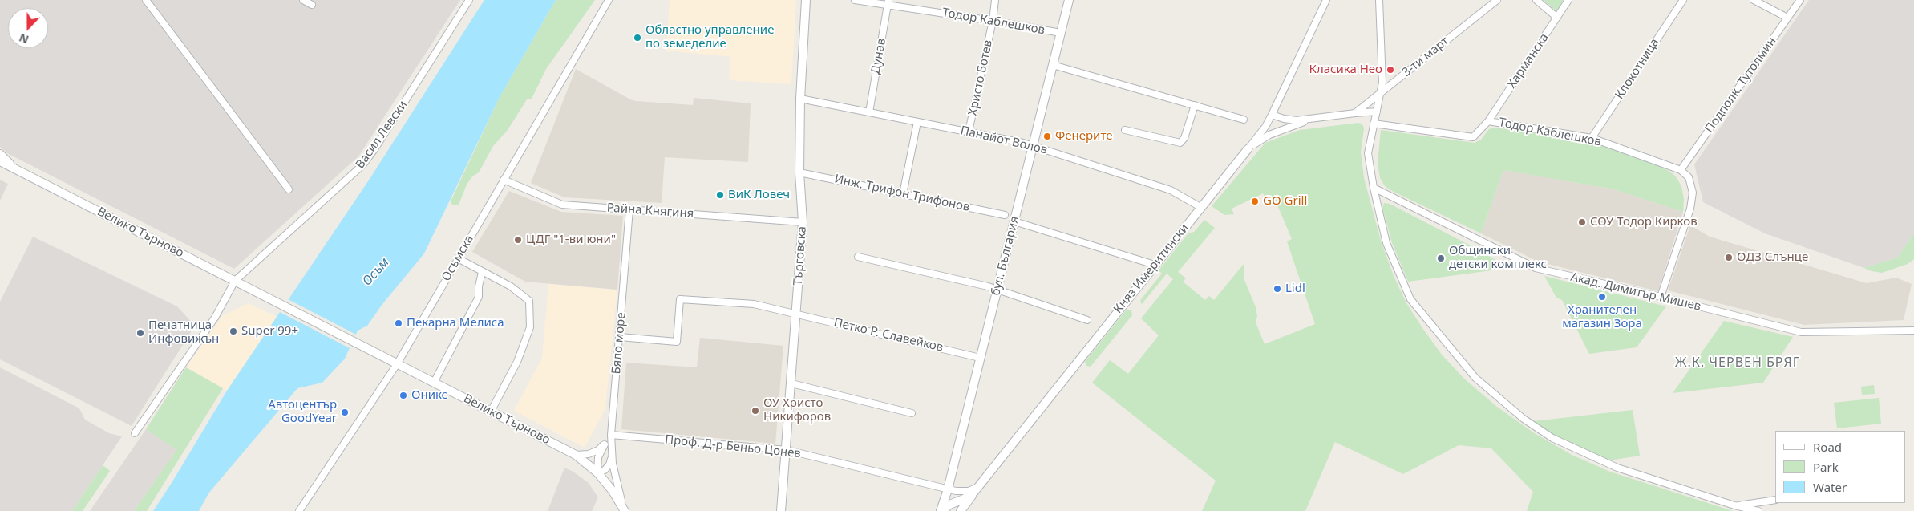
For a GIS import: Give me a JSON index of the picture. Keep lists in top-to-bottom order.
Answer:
{
  "streets": {
    "street": [
      "Тодор Каблешков",
      "Дунав",
      "3-ти март",
      "Харманска",
      "Клокотница",
      "Христо Ботев",
      "Подполк. Тутолмин",
      "Васил Левски",
      "Панайот Волов",
      "Инж. Трифон Трифонов",
      "Райна Княгиня",
      "Велико Търново",
      "Търговска",
      "бул. България",
      "Осъмска",
      "Княз Имеритински",
      "Акад. Димитър Мишев",
      "Петко Р. Славейков",
      "Бяло море",
      "Проф. Д-р Беньо Цонев"
    ]
  },
  "crossings": [
    ["Тодор Каблешков", "Дунав"],
    ["Тодор Каблешков", "Харманска"],
    ["Тодор Каблешков", "Клокотница"],
    ["Тодор Каблешков", "Христо Ботев"],
    ["Тодор Каблешков", "Подполк. Тутолмин"],
    ["Тодор Каблешков", "бул. България"],
    ["Дунав", "Панайот Волов"],
    ["Христо Ботев", "Панайот Волов"],
    ["Васил Левски", "Велико Търново"],
    ["Панайот Волов", "Търговска"],
    ["Панайот Волов", "бул. България"],
    ["Панайот Волов", "Княз Имеритински"],
    ["Инж. Трифон Трифонов", "Търговска"],
    ["Райна Княгиня", "Търговска"],
    ["Райна Княгиня", "Осъмска"],
    ["Райна Княгиня", "Бяло море"],
    ["Велико Търново", "Осъмска"],
    ["Велико Търново", "Бяло море"],
    ["Търговска", "Петко Р. Славейков"],
    ["Търговска", "Проф. Д-р Беньо Цонев"],
    ["бул. България", "Княз Имеритински"],
    ["бул. България", "Петко Р. Славейков"],
    ["бул. България", "Проф. Д-р Беньо Цонев"],
    ["Княз Имеритински", "Проф. Д-р Беньо Цонев"],
    ["Петко Р. Славейков", "Бяло море"],
    ["Бяло море", "Проф. Д-р Беньо Цонев"]
  ],
  "districts": ["Ж.К. ЧЕРВЕН БРЯГ"],
  "water": ["Осъм"],
  "places": [
    "Областно управление по земеделие",
    "Класика Нео",
    "Фенерите",
    "ВиК Ловеч",
    "GO Grill",
    "СОУ Тодор Кирков",
    "ЦДГ \"1-ви юни\"",
    "ОДЗ Слънце",
    "Общински детски комплекс",
    "Lidl",
    "Хранителен магазин Зора",
    "Пекарна Мелиса",
    "Super 99+",
    "Печатница Инфовижън",
    "Оникс",
    "ОУ Христо Никифоров",
    "Автоцентър GoodYear"
  ],
  "legend": ["Road", "Park", "Water"],
  "north": "bottom"
}
